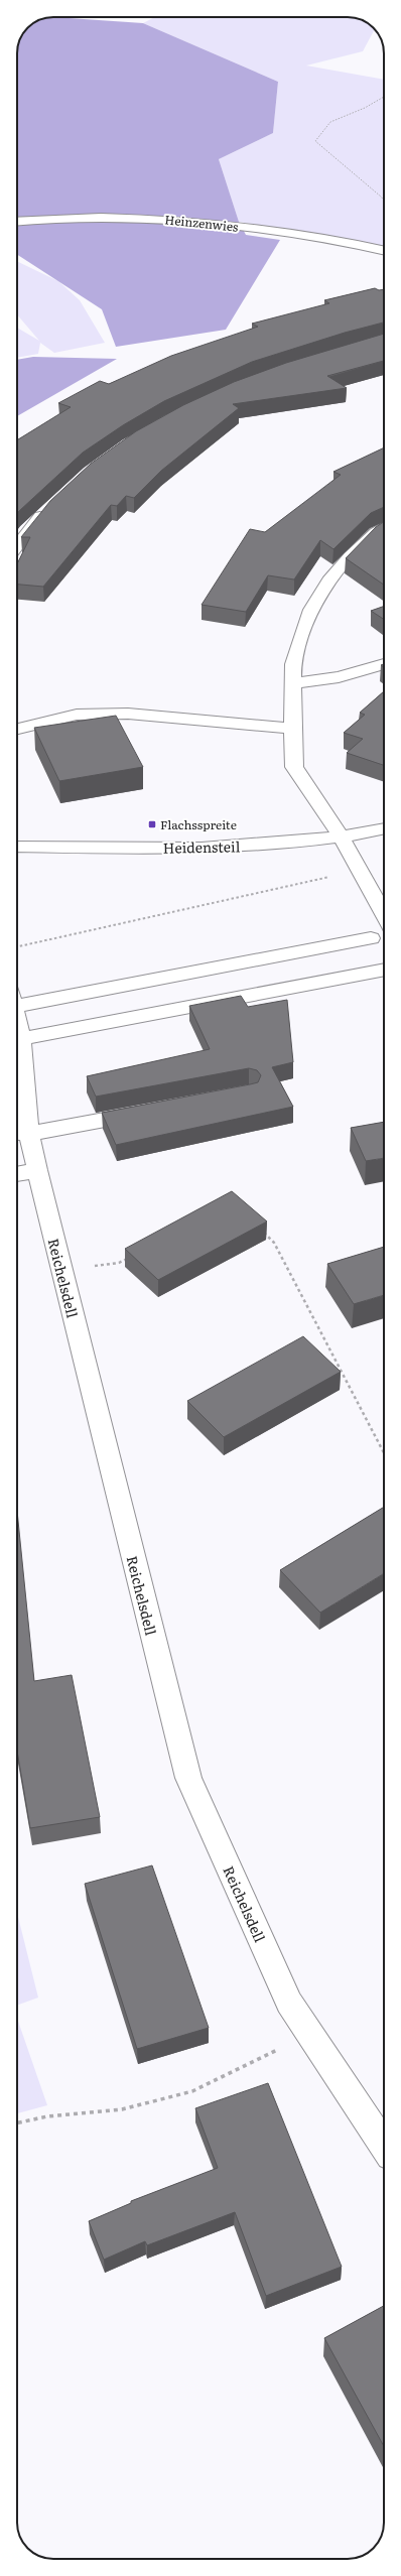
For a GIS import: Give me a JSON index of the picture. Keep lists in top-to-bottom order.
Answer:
{
  "streets": {
    "street": ["Heinzenwies", "Heidensteil", "Reichelsdell"]
  },
  "places": {
    "transit": ["Flachsspreite"]
  }
}
